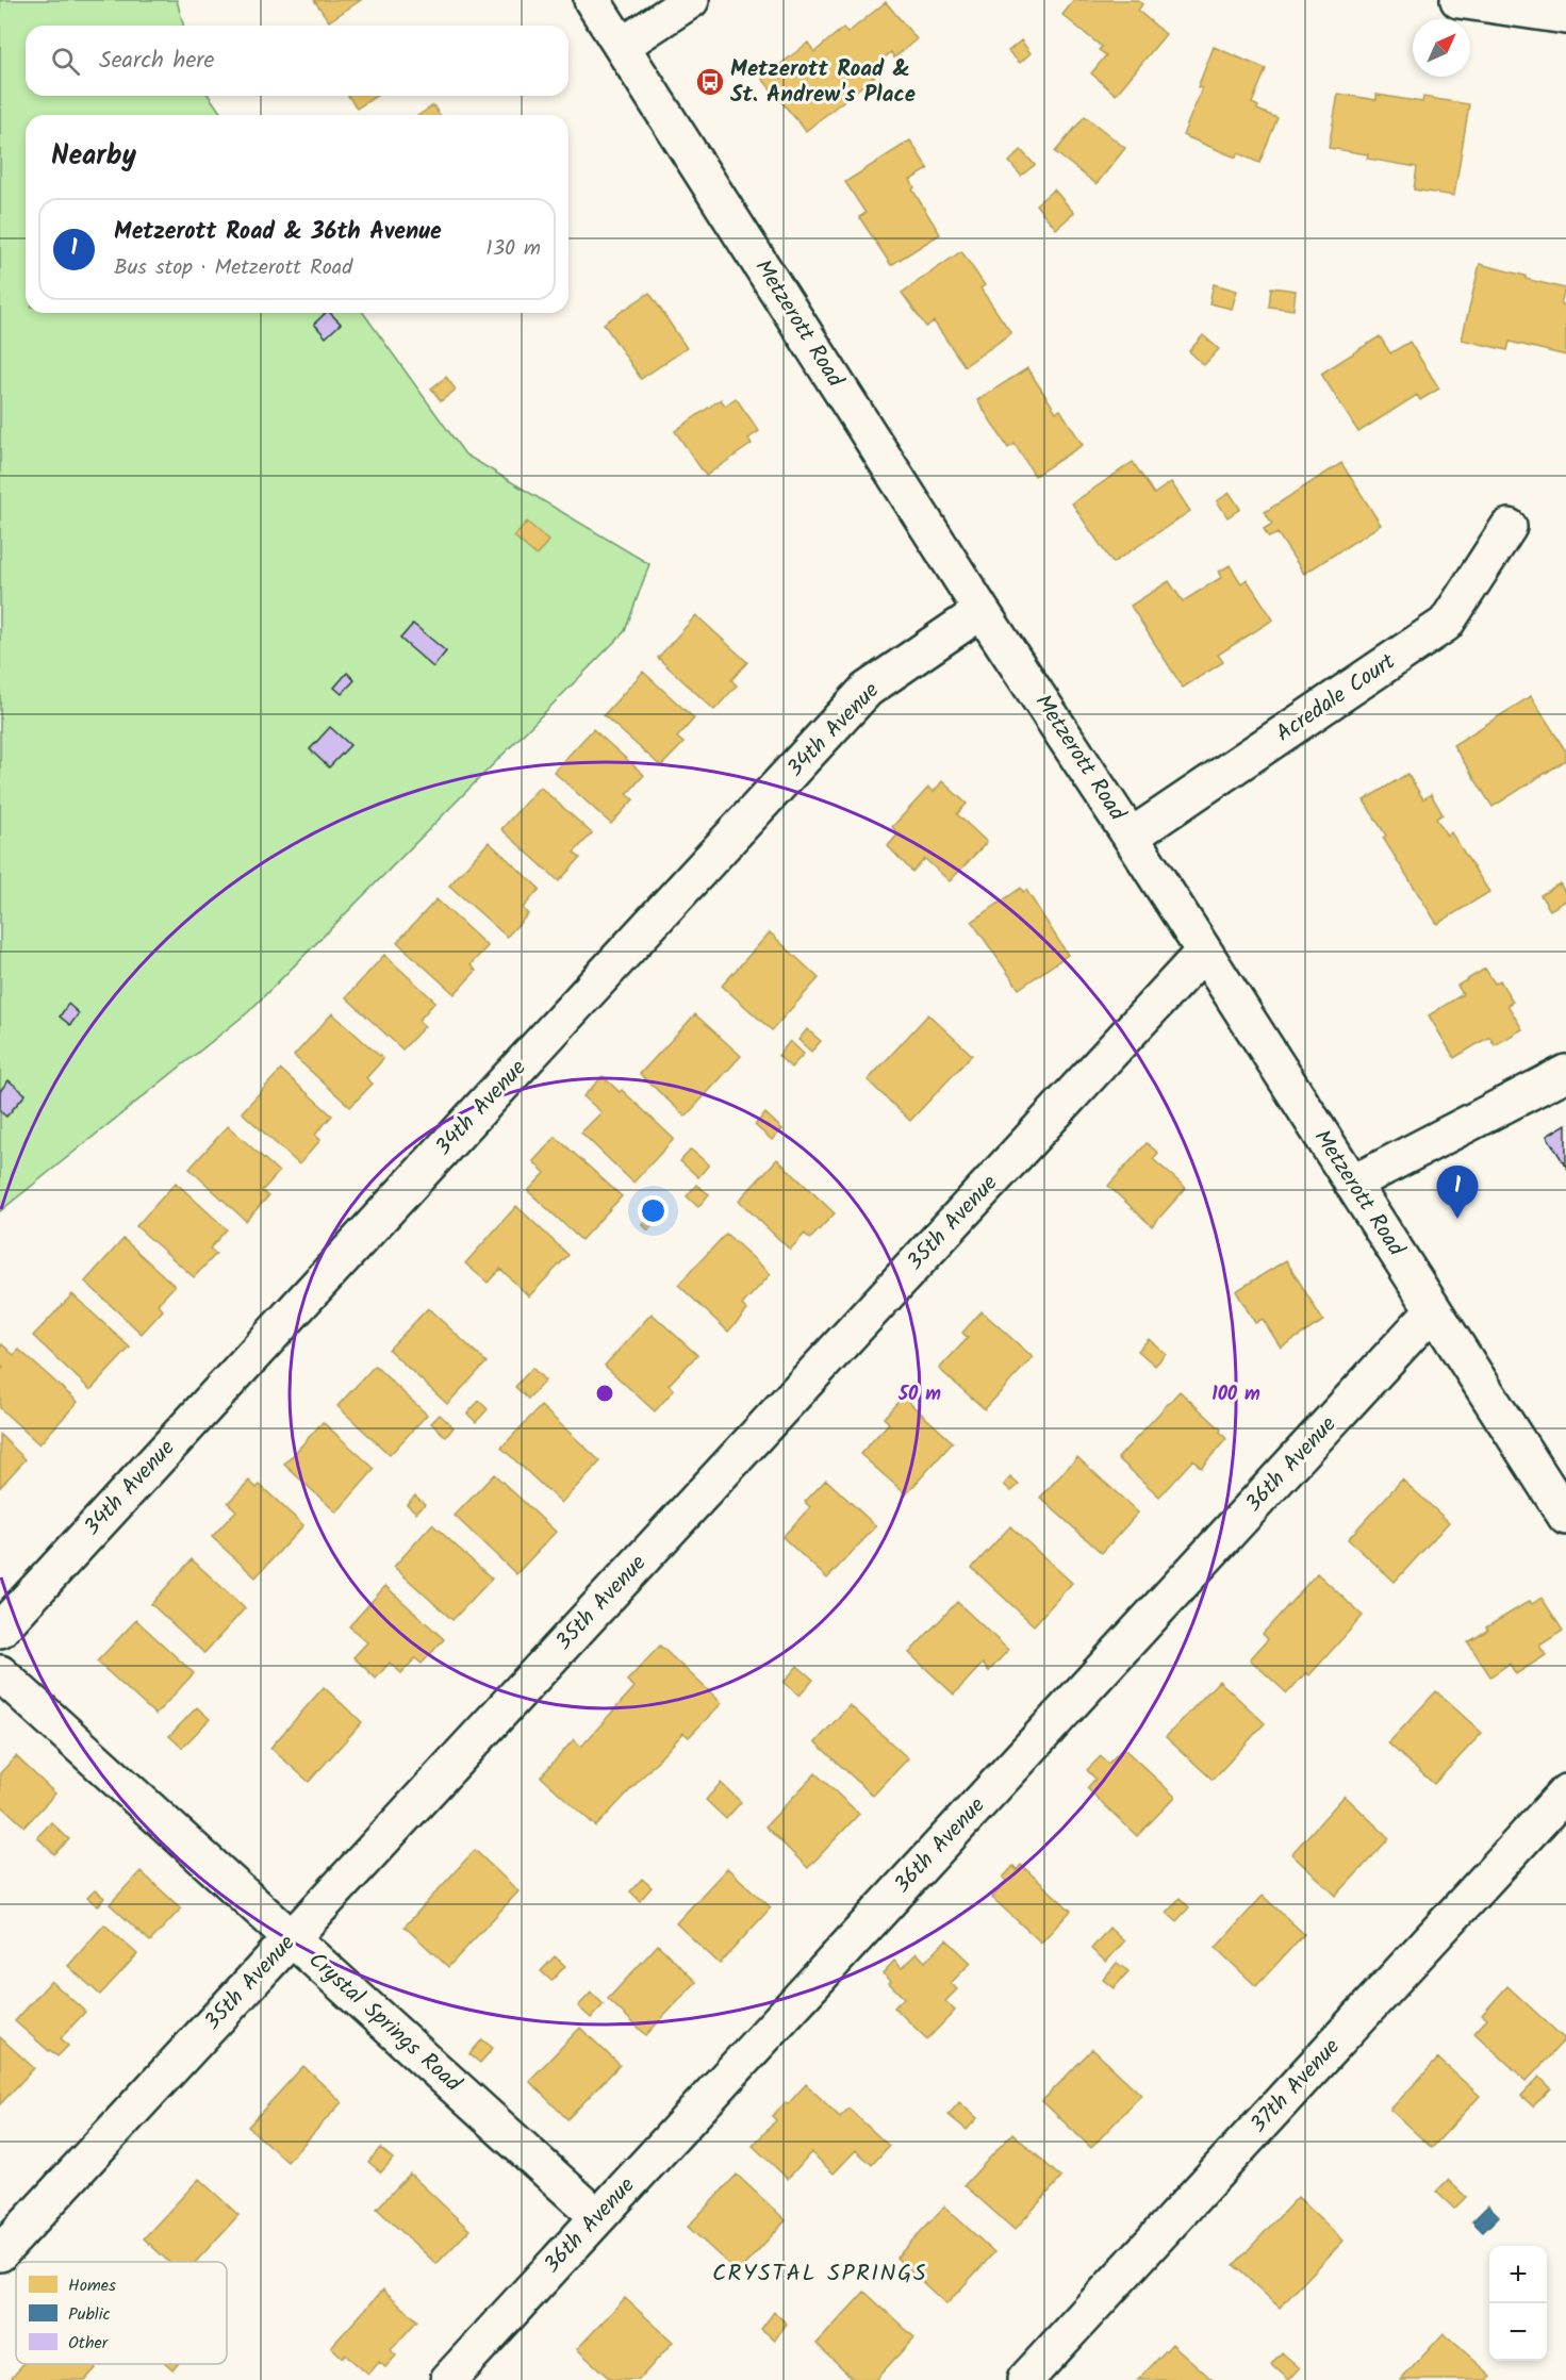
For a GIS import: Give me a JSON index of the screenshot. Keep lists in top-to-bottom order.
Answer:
{
  "streets": {
    "street": [
      "Metzerott Road",
      "Acredale Court",
      "34th Avenue",
      "35th Avenue",
      "36th Avenue",
      "Crystal Springs Road",
      "37th Avenue"
    ]
  },
  "crossings": [
    ["Metzerott Road", "Acredale Court"],
    ["Metzerott Road", "34th Avenue"],
    ["Metzerott Road", "35th Avenue"],
    ["Metzerott Road", "36th Avenue"],
    ["35th Avenue", "Crystal Springs Road"],
    ["36th Avenue", "Crystal Springs Road"]
  ],
  "districts": ["CRYSTAL SPRINGS"],
  "places": {
    "bus stop": ["Metzerott Road & St. Andrew's Place"]
  },
  "legend": ["Homes", "Public", "Other"],
  "north": "top right",
  "page": {
    "search": "Search here",
    "heading": "Nearby",
    "list": [
      {
        "mark": "1",
        "name": "Metzerott Road & 36th Avenue",
        "note": "Bus stop · Metzerott Road",
        "value": "130 m"
      }
    ],
    "pins": "1",
    "map_buttons": ["+", "−"]
  },
  "rings": ["50 m", "100 m"]
}
